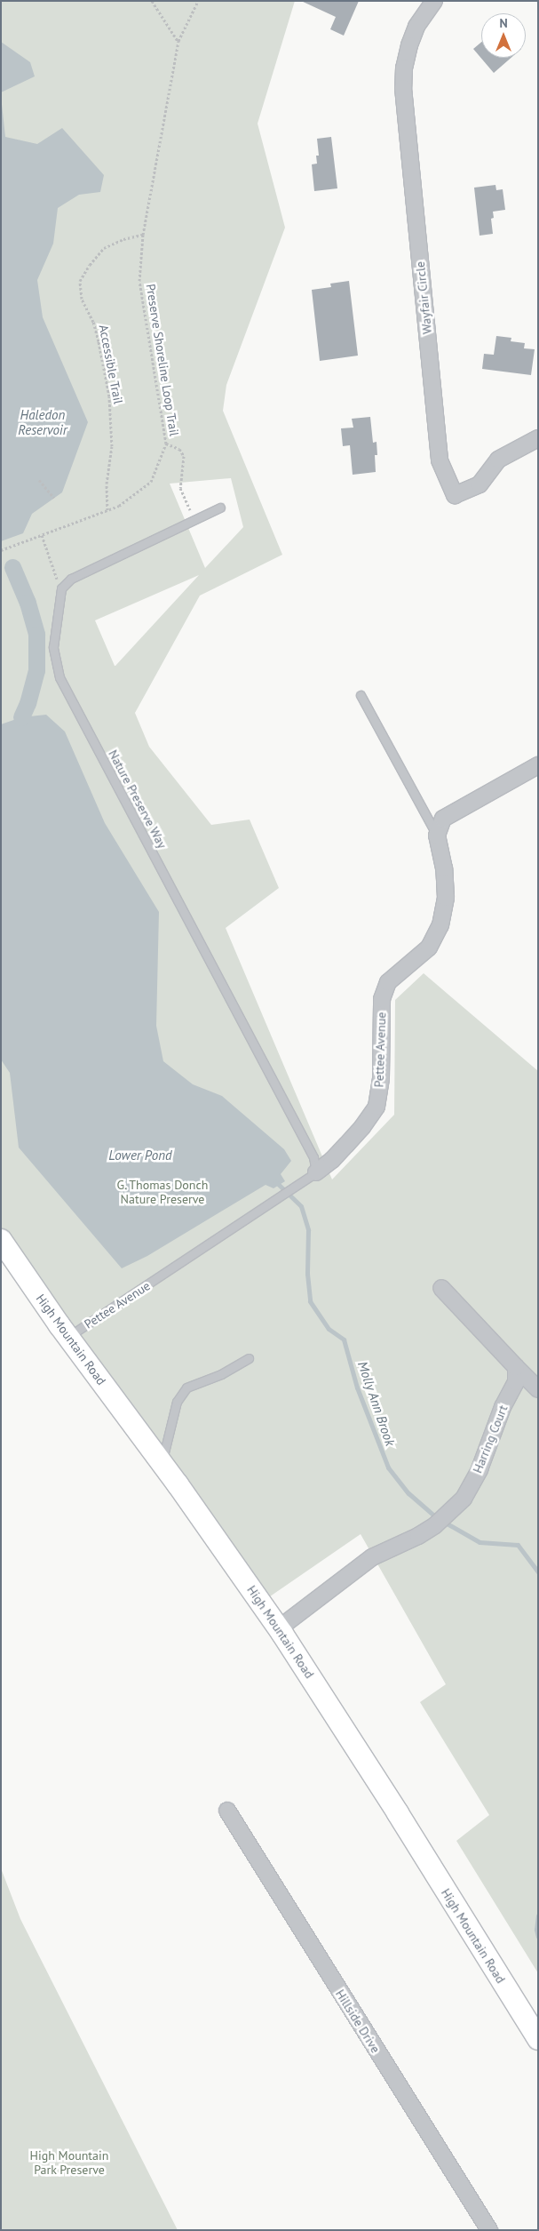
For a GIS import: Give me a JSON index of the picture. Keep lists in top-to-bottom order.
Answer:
{
  "streets": {
    "main road": ["High Mountain Road"],
    "street": [
      "Wayfair Circle",
      "Pettee Avenue",
      "Harring Court",
      "Hillside Drive"
    ],
    "lane": ["Nature Preserve Way"],
    "path": ["Preserve Shoreline Loop Trail", "Accessible Trail"]
  },
  "crossings": [
    ["Preserve Shoreline Loop Trail", "Accessible Trail"],
    ["Nature Preserve Way", "Pettee Avenue"],
    ["Pettee Avenue", "High Mountain Road"],
    ["High Mountain Road", "Harring Court"]
  ],
  "water": ["Haledon Reservoir", "Lower Pond", "Molly Ann Brook"],
  "parks": ["G. Thomas Donch Nature Preserve", "High Mountain Park Preserve"],
  "north": "top"
}
